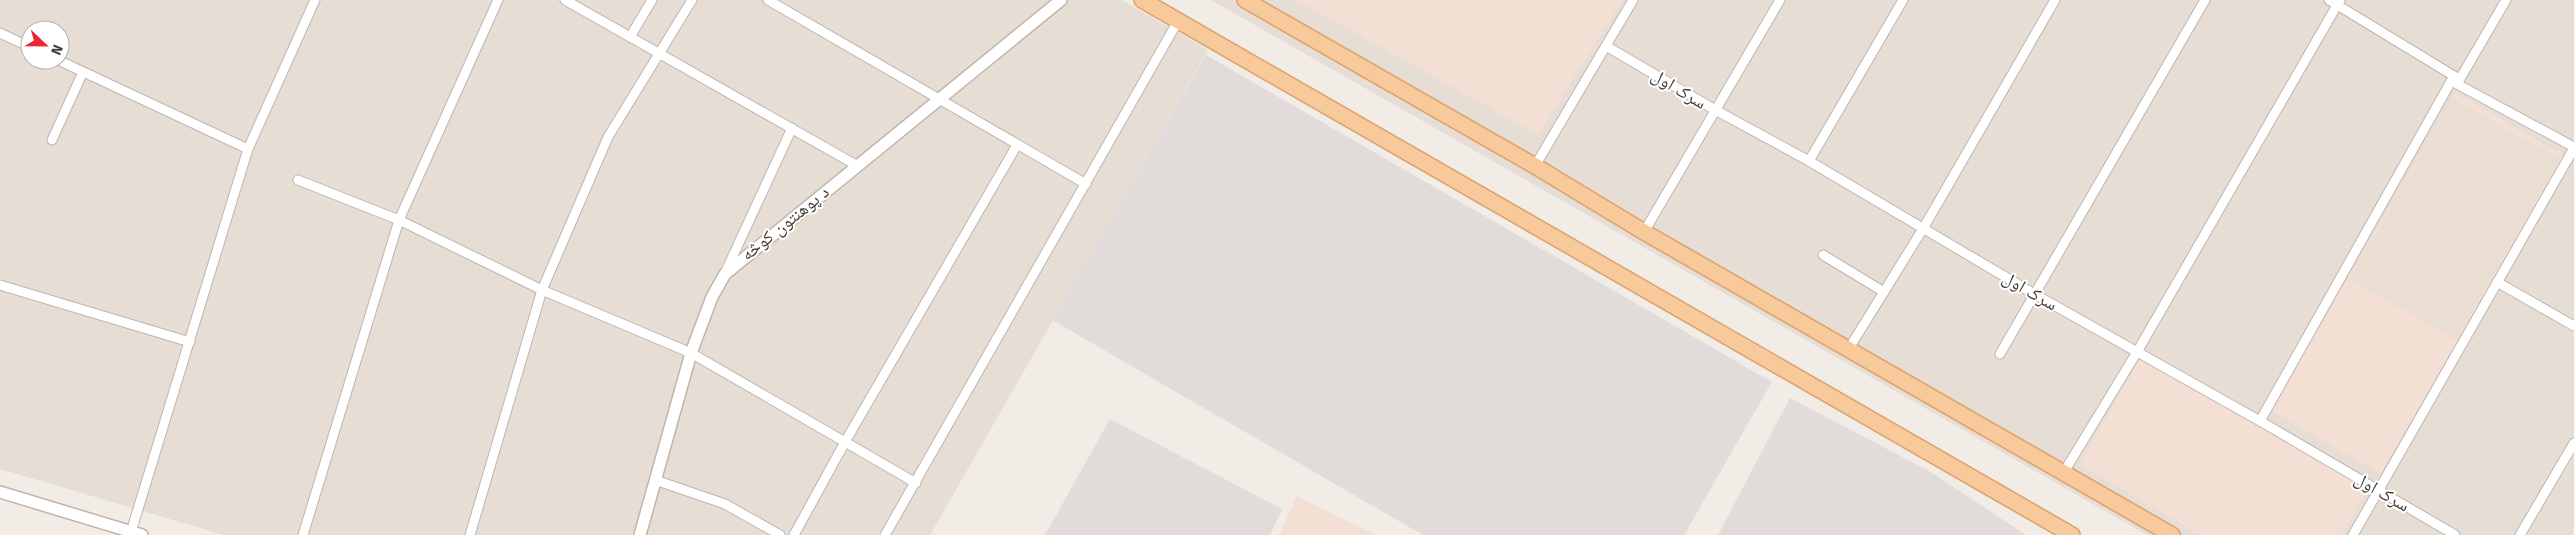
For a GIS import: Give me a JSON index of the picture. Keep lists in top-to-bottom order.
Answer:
{
  "streets": {
    "street": ["سرک‌ اول", "د پوهنتون کوڅه"]
  },
  "north": "right"
}
